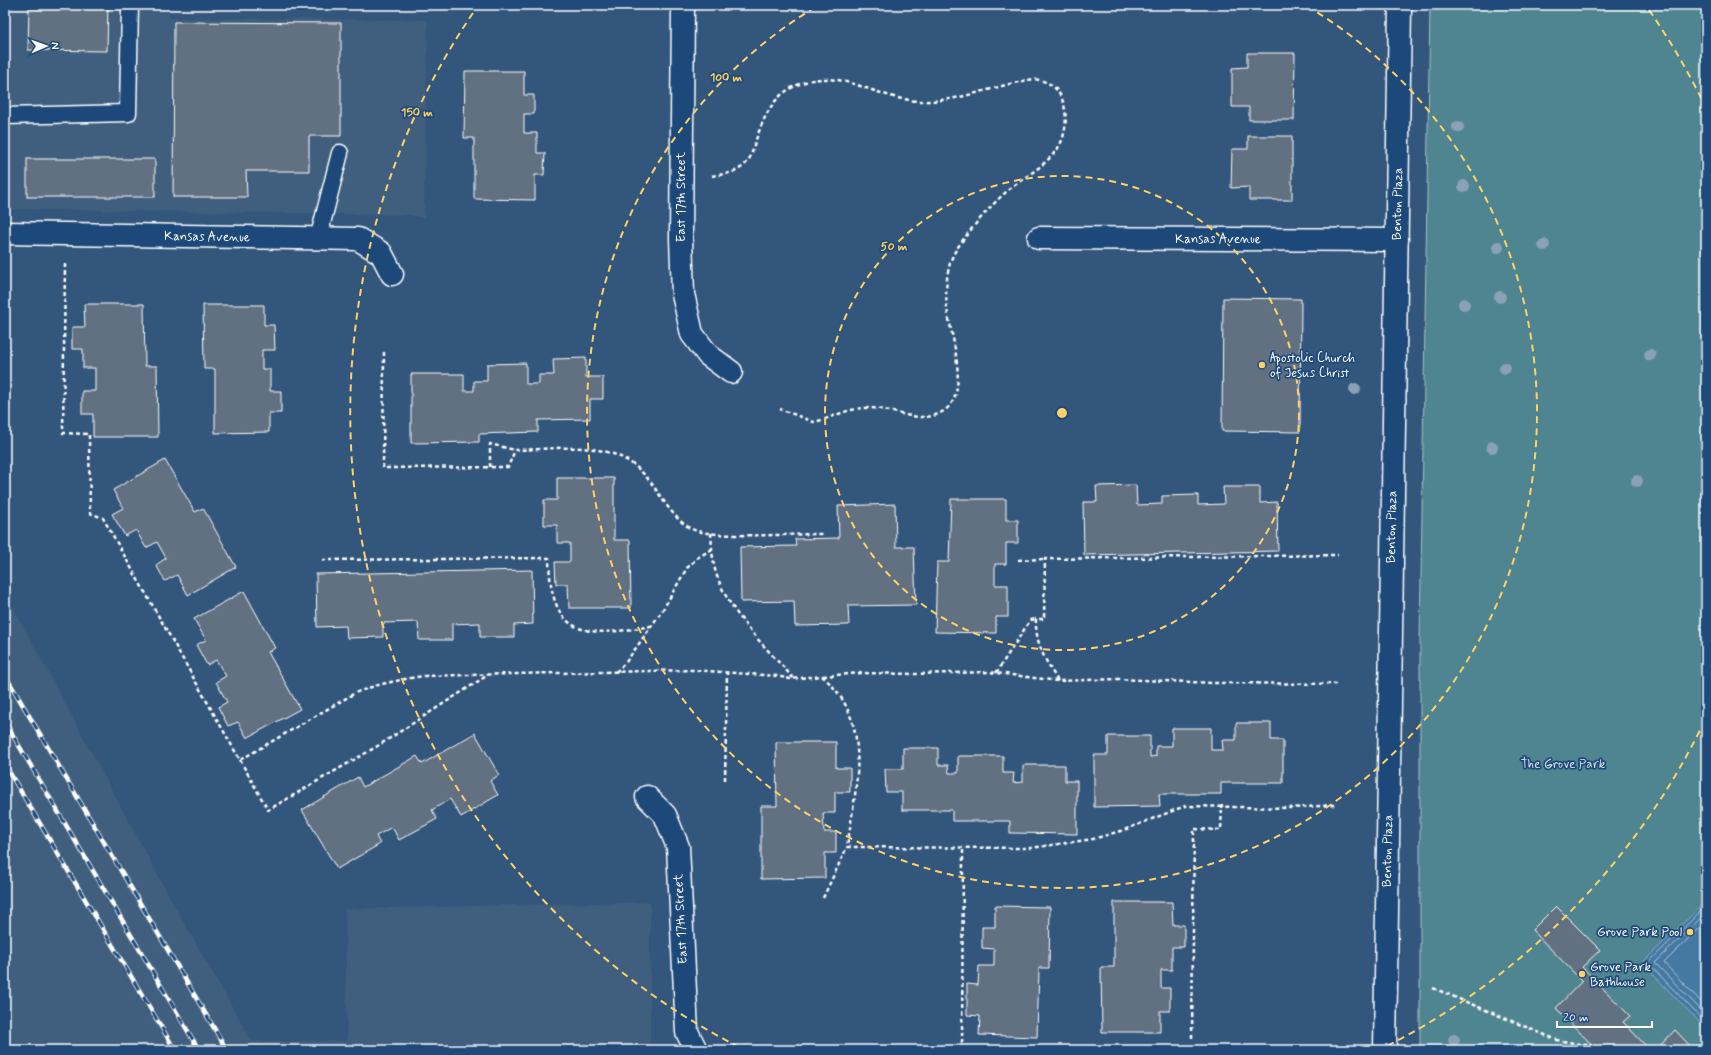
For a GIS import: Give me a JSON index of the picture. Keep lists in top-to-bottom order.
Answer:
{
  "streets": {
    "street": ["East 17th Street", "Benton Plaza", "Kansas Avenue"]
  },
  "crossings": [
    ["Benton Plaza", "Kansas Avenue"]
  ],
  "parks": ["The Grove Park"],
  "places": ["Apostolic Church of Jesus Christ", "Grove Park Pool", "Grove Park Bathhouse"],
  "scale_bar": "20 m",
  "north": "right",
  "rings": ["100 m", "150 m", "50 m"]
}
